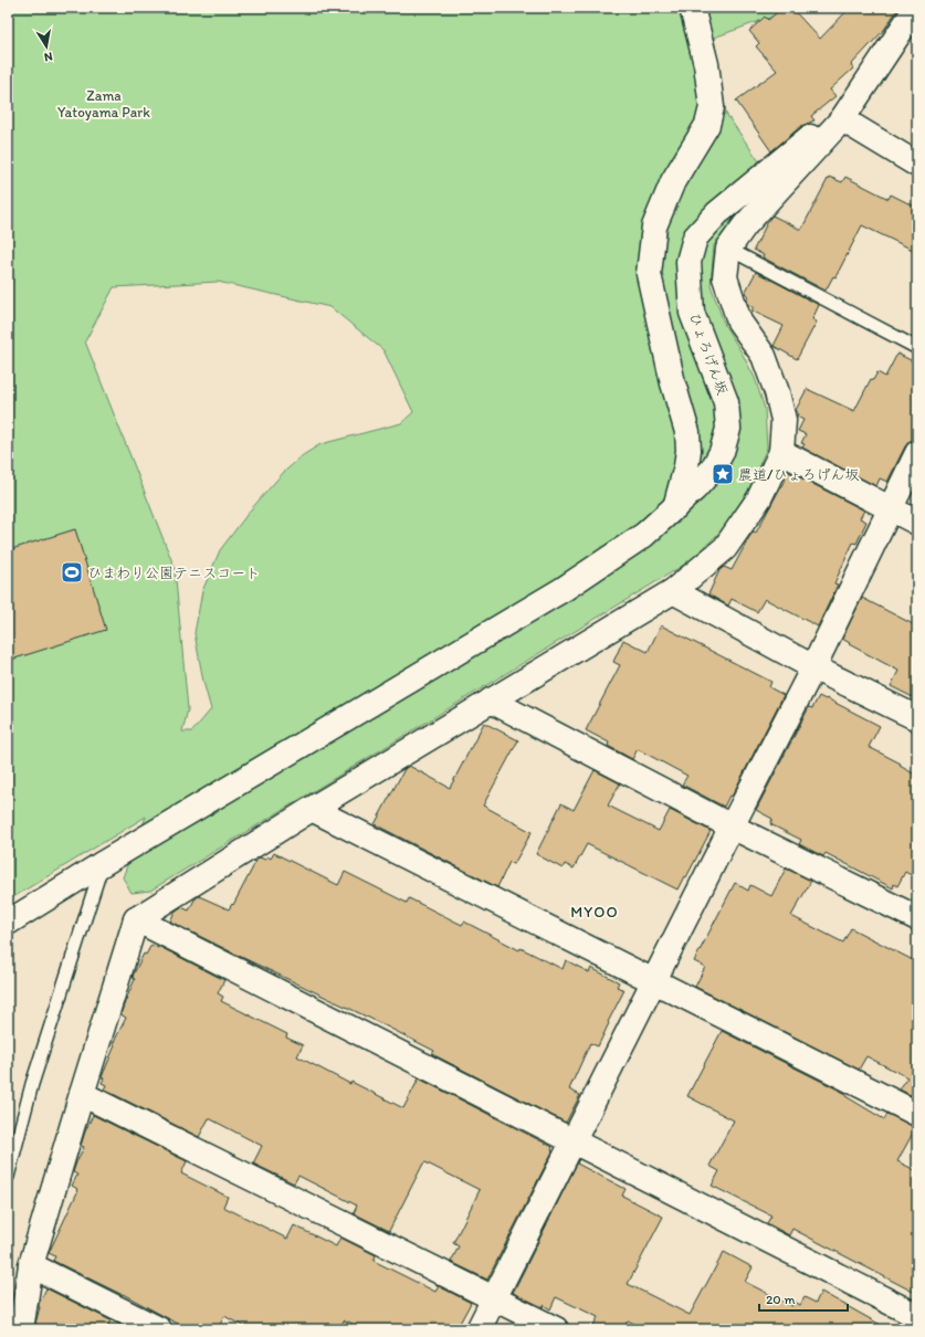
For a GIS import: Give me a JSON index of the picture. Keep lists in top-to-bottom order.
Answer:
{
  "streets": {
    "street": ["ひょろげん坂"]
  },
  "districts": ["MYOO"],
  "parks": ["Zama Yatoyama Park"],
  "places": {
    "place": ["農道/ひょろげん坂"],
    "sports": ["ひまわり公園テニスコート"]
  },
  "scale_bar": "20 m",
  "north": "bottom"
}
